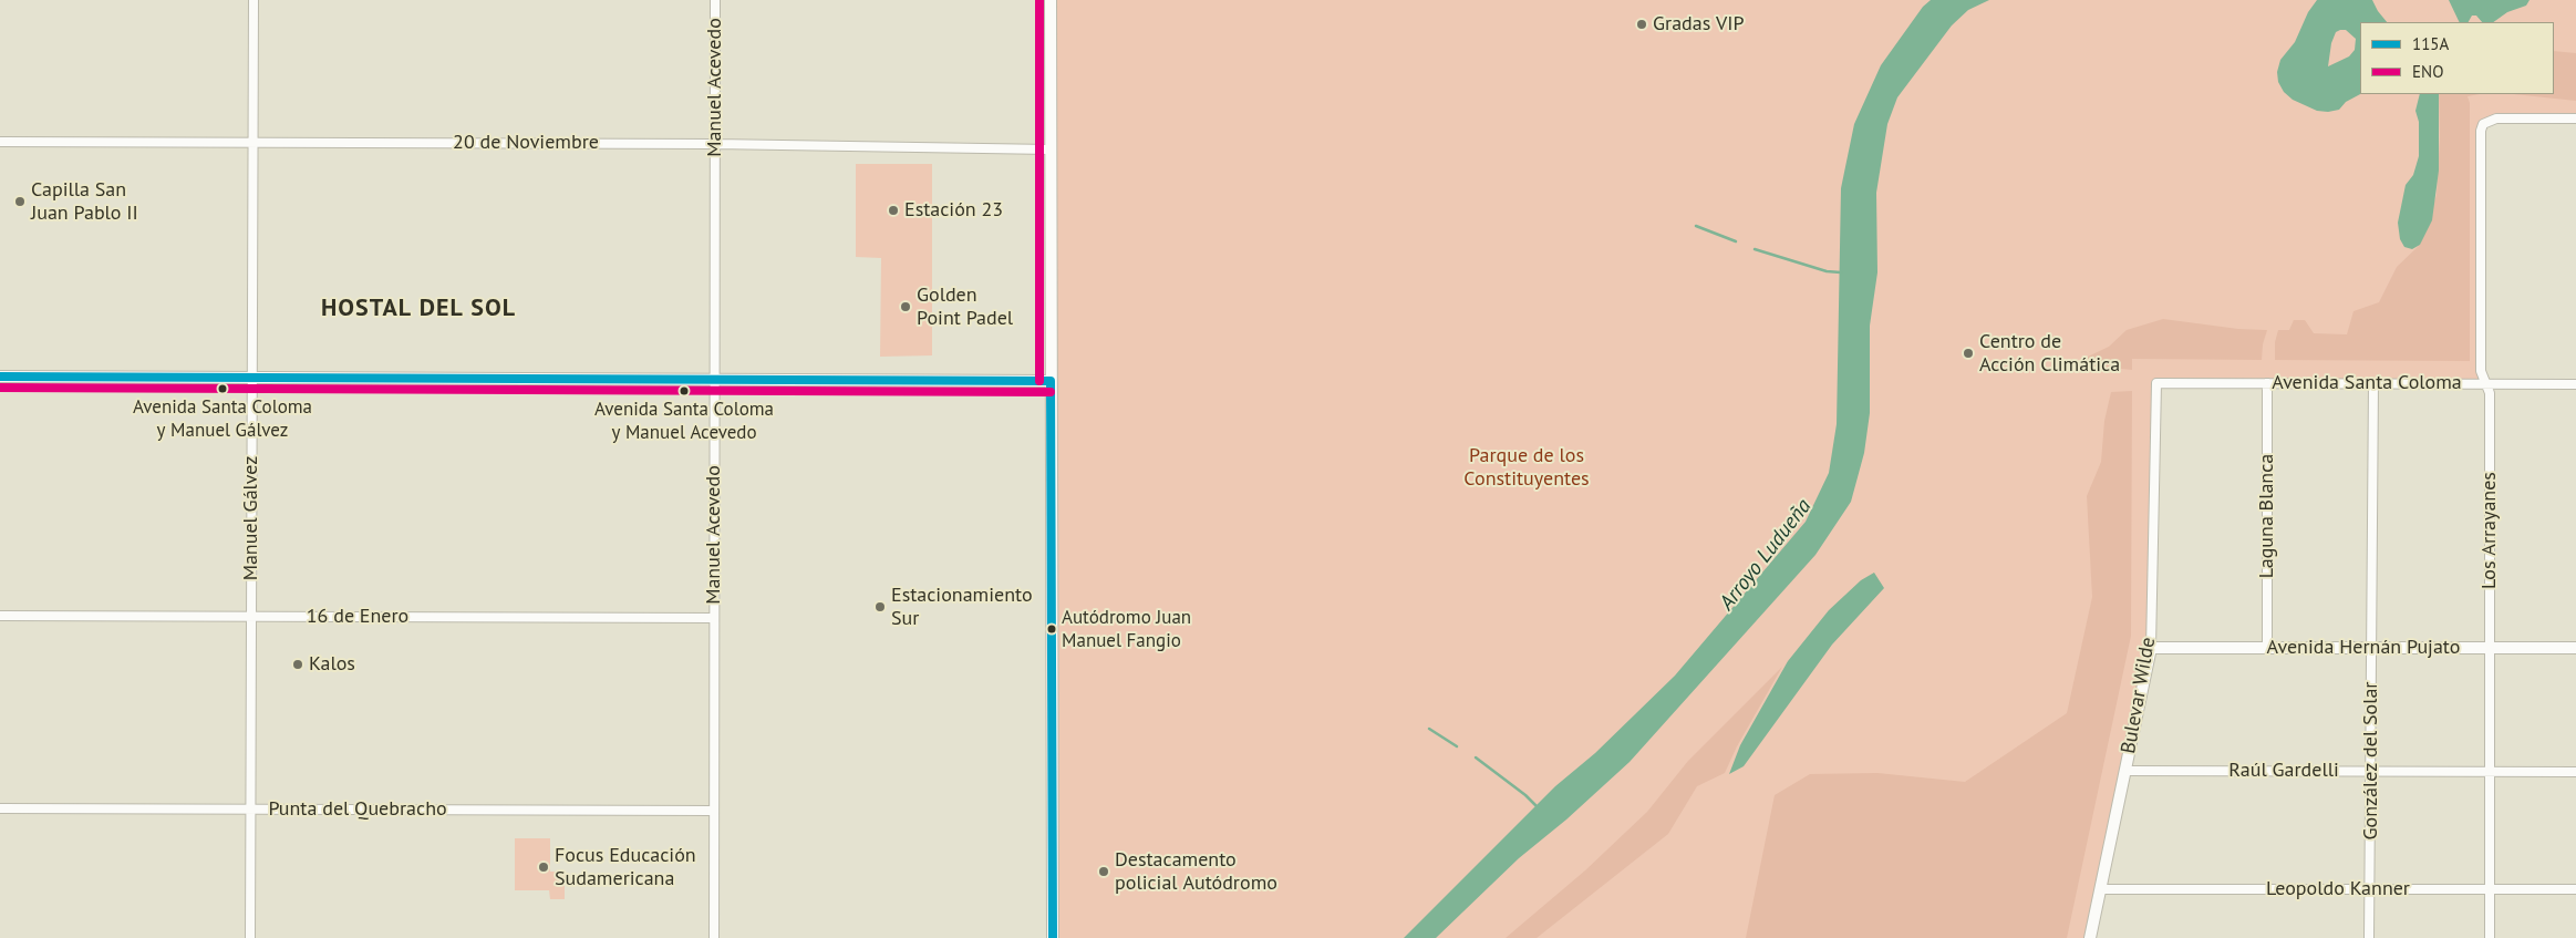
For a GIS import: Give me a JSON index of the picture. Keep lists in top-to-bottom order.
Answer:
{
  "streets": {
    "street": [
      "Manuel Acevedo",
      "20 de Noviembre",
      "Avenida Santa Coloma",
      "Laguna Blanca",
      "Manuel Gálvez",
      "Los Arrayanes",
      "16 de Enero",
      "Avenida Hernán Pujato",
      "Bulevar Wilde",
      "González del Solar",
      "Raúl Gardelli",
      "Punta del Quebracho",
      "Leopoldo Kanner"
    ]
  },
  "crossings": [
    ["Manuel Acevedo", "20 de Noviembre"],
    ["Manuel Acevedo", "16 de Enero"],
    ["Manuel Acevedo", "Punta del Quebracho"],
    ["20 de Noviembre", "Manuel Gálvez"],
    ["Avenida Santa Coloma", "Laguna Blanca"],
    ["Avenida Santa Coloma", "Los Arrayanes"],
    ["Avenida Santa Coloma", "Bulevar Wilde"],
    ["Avenida Santa Coloma", "González del Solar"],
    ["Laguna Blanca", "Avenida Hernán Pujato"],
    ["Manuel Gálvez", "16 de Enero"],
    ["Manuel Gálvez", "Punta del Quebracho"],
    ["Los Arrayanes", "Avenida Hernán Pujato"],
    ["Los Arrayanes", "Raúl Gardelli"],
    ["Los Arrayanes", "Leopoldo Kanner"],
    ["Avenida Hernán Pujato", "Bulevar Wilde"],
    ["Avenida Hernán Pujato", "González del Solar"],
    ["Bulevar Wilde", "Raúl Gardelli"],
    ["Bulevar Wilde", "Leopoldo Kanner"],
    ["González del Solar", "Raúl Gardelli"],
    ["González del Solar", "Leopoldo Kanner"]
  ],
  "districts": ["HOSTAL DEL SOL"],
  "water": ["Arroyo Ludueña"],
  "parks": ["Parque de los Constituyentes"],
  "places": [
    "Gradas VIP",
    "Capilla San Juan Pablo II",
    "Estación 23",
    "Golden Point Padel",
    "Centro de Acción Climática",
    "Avenida Santa Coloma y Manuel Gálvez",
    "Avenida Santa Coloma y Manuel Acevedo",
    "Estacionamiento Sur",
    "Autódromo Juan Manuel Fangio",
    "Kalos",
    "Focus Educación Sudamericana",
    "Destacamento policial Autódromo"
  ],
  "lines": ["transit line ENO", "transit line 115A"],
  "legend": ["115A", "ENO"]
}
